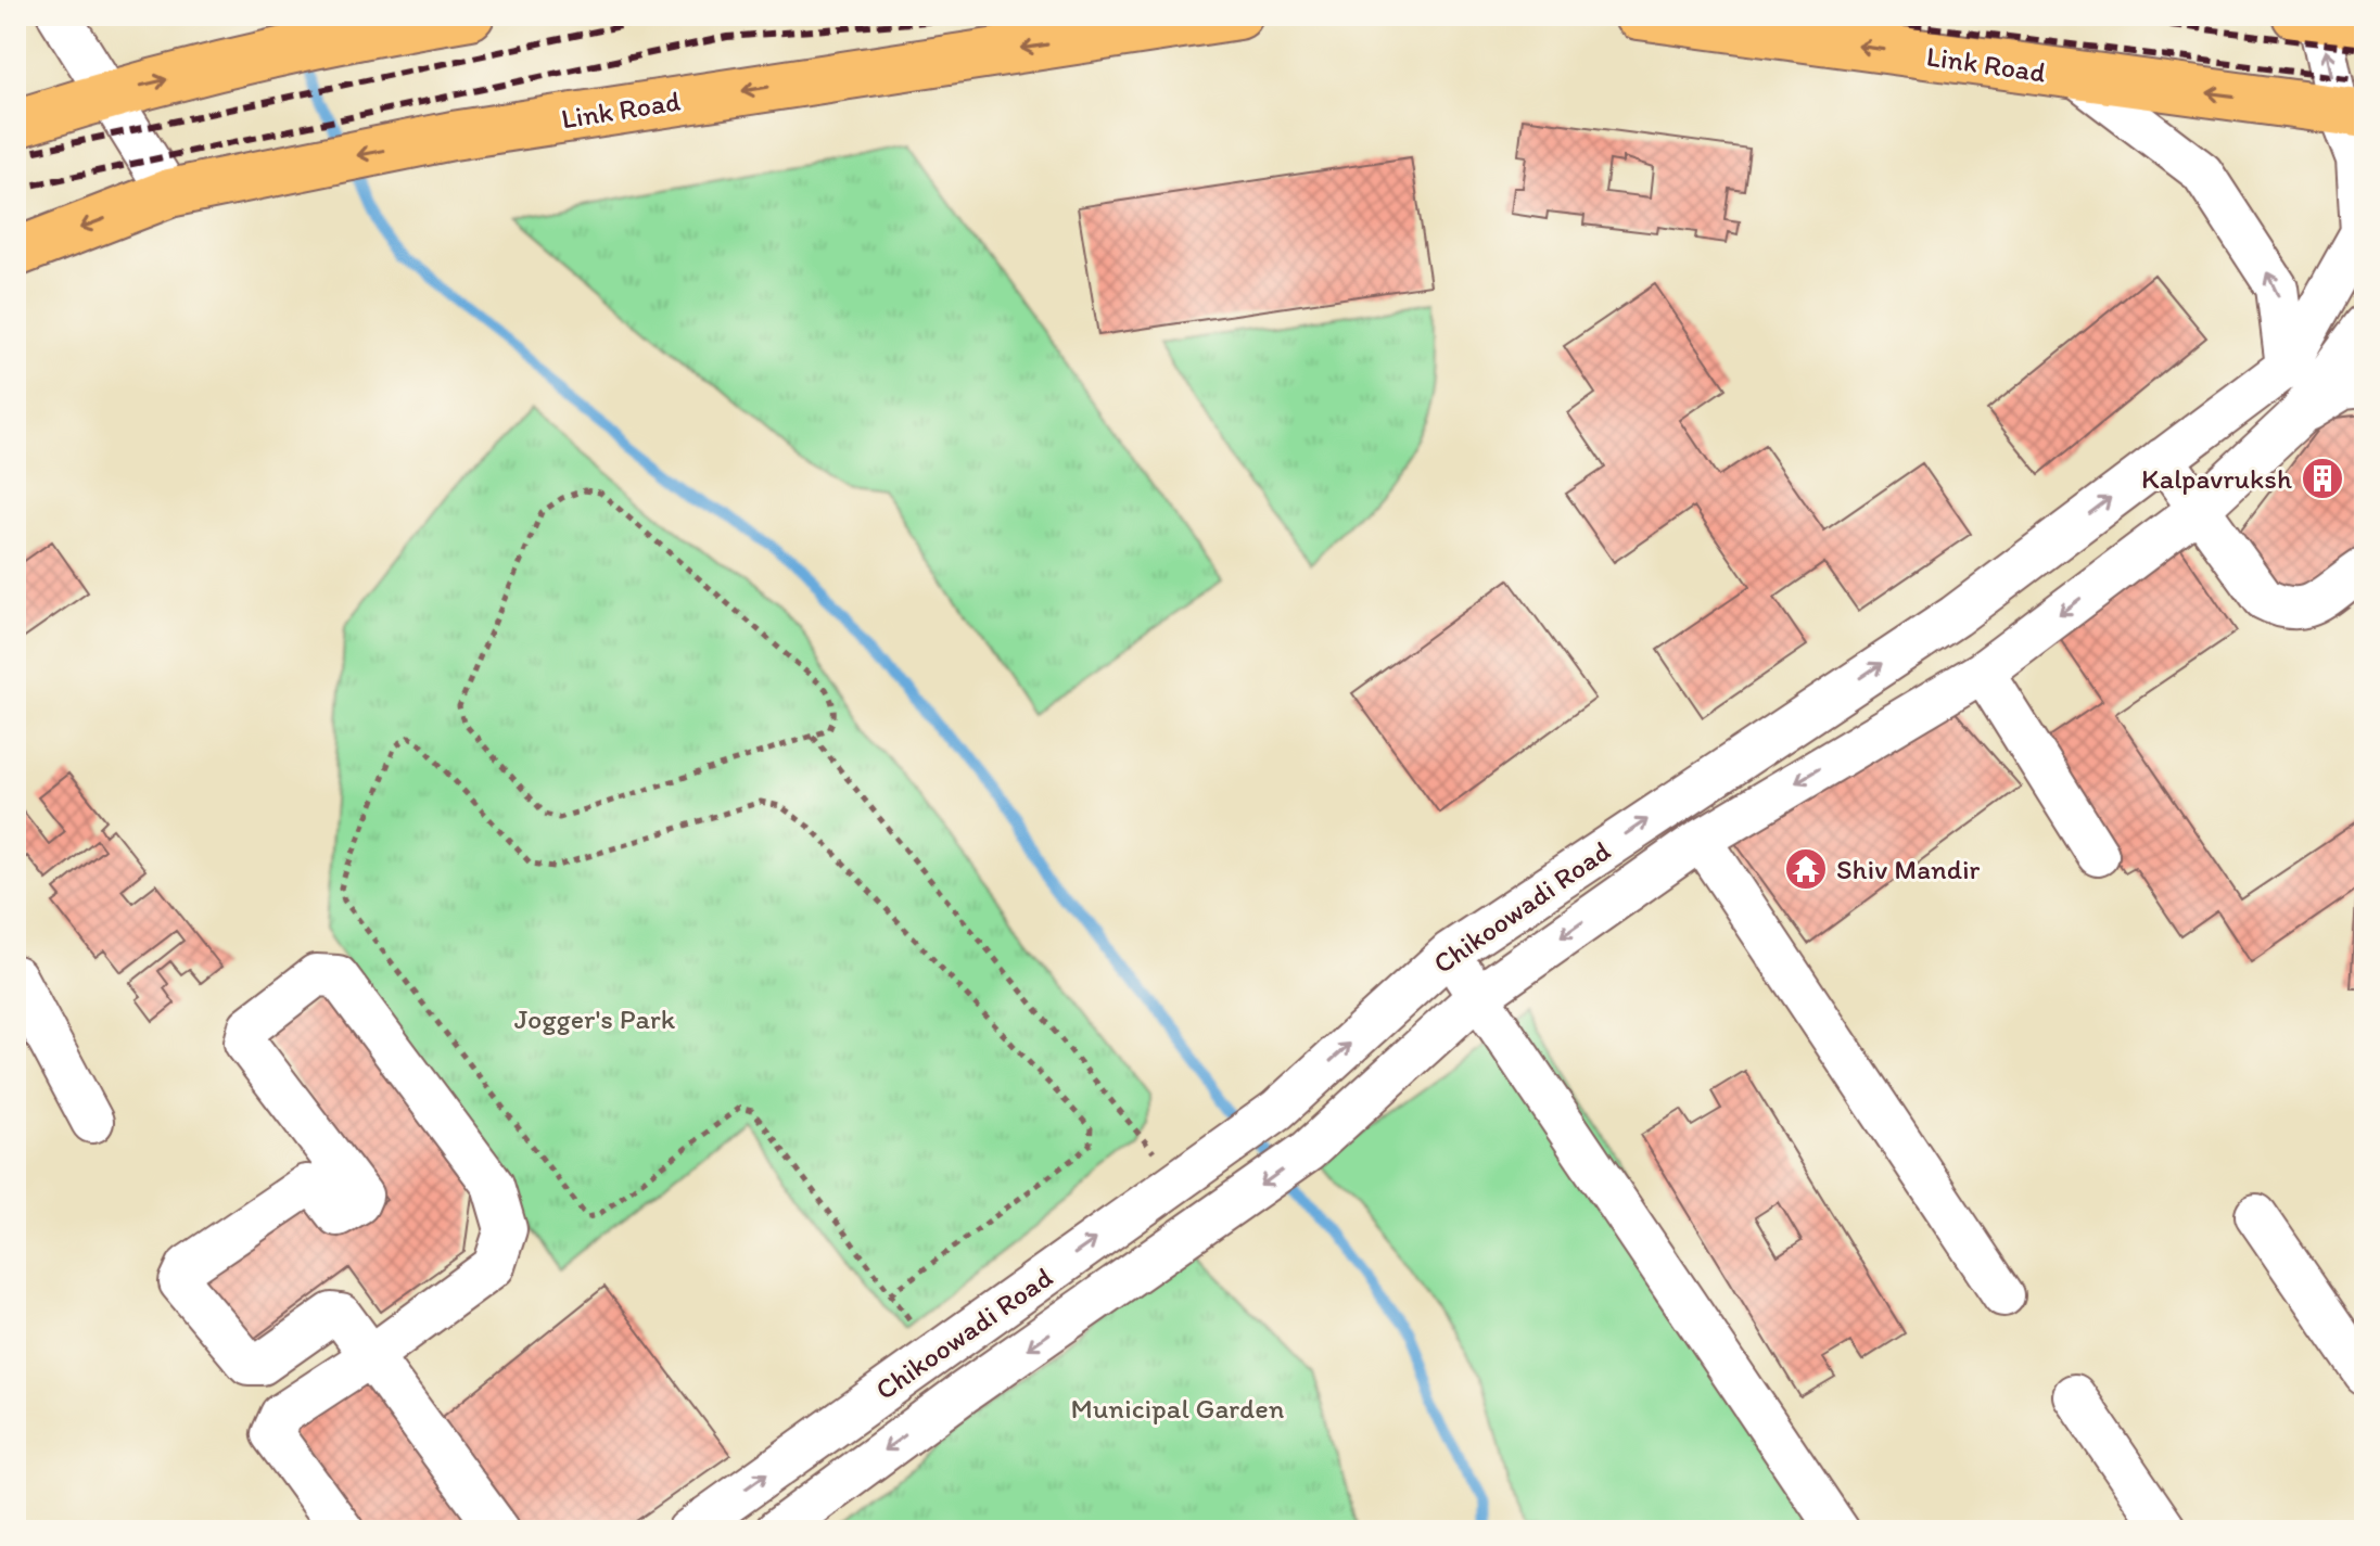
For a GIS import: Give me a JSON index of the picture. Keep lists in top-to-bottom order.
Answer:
{
  "streets": {
    "main road": ["Link Road"],
    "street": ["Chikoowadi Road"]
  },
  "crossings": [
    ["Link Road", "Chikoowadi Road"]
  ],
  "one_way": ["Link Road"],
  "parks": ["Jogger's Park", "Municipal Garden"],
  "places": {
    "building": ["Kalpavruksh"],
    "temple": ["Shiv Mandir"]
  }
}
